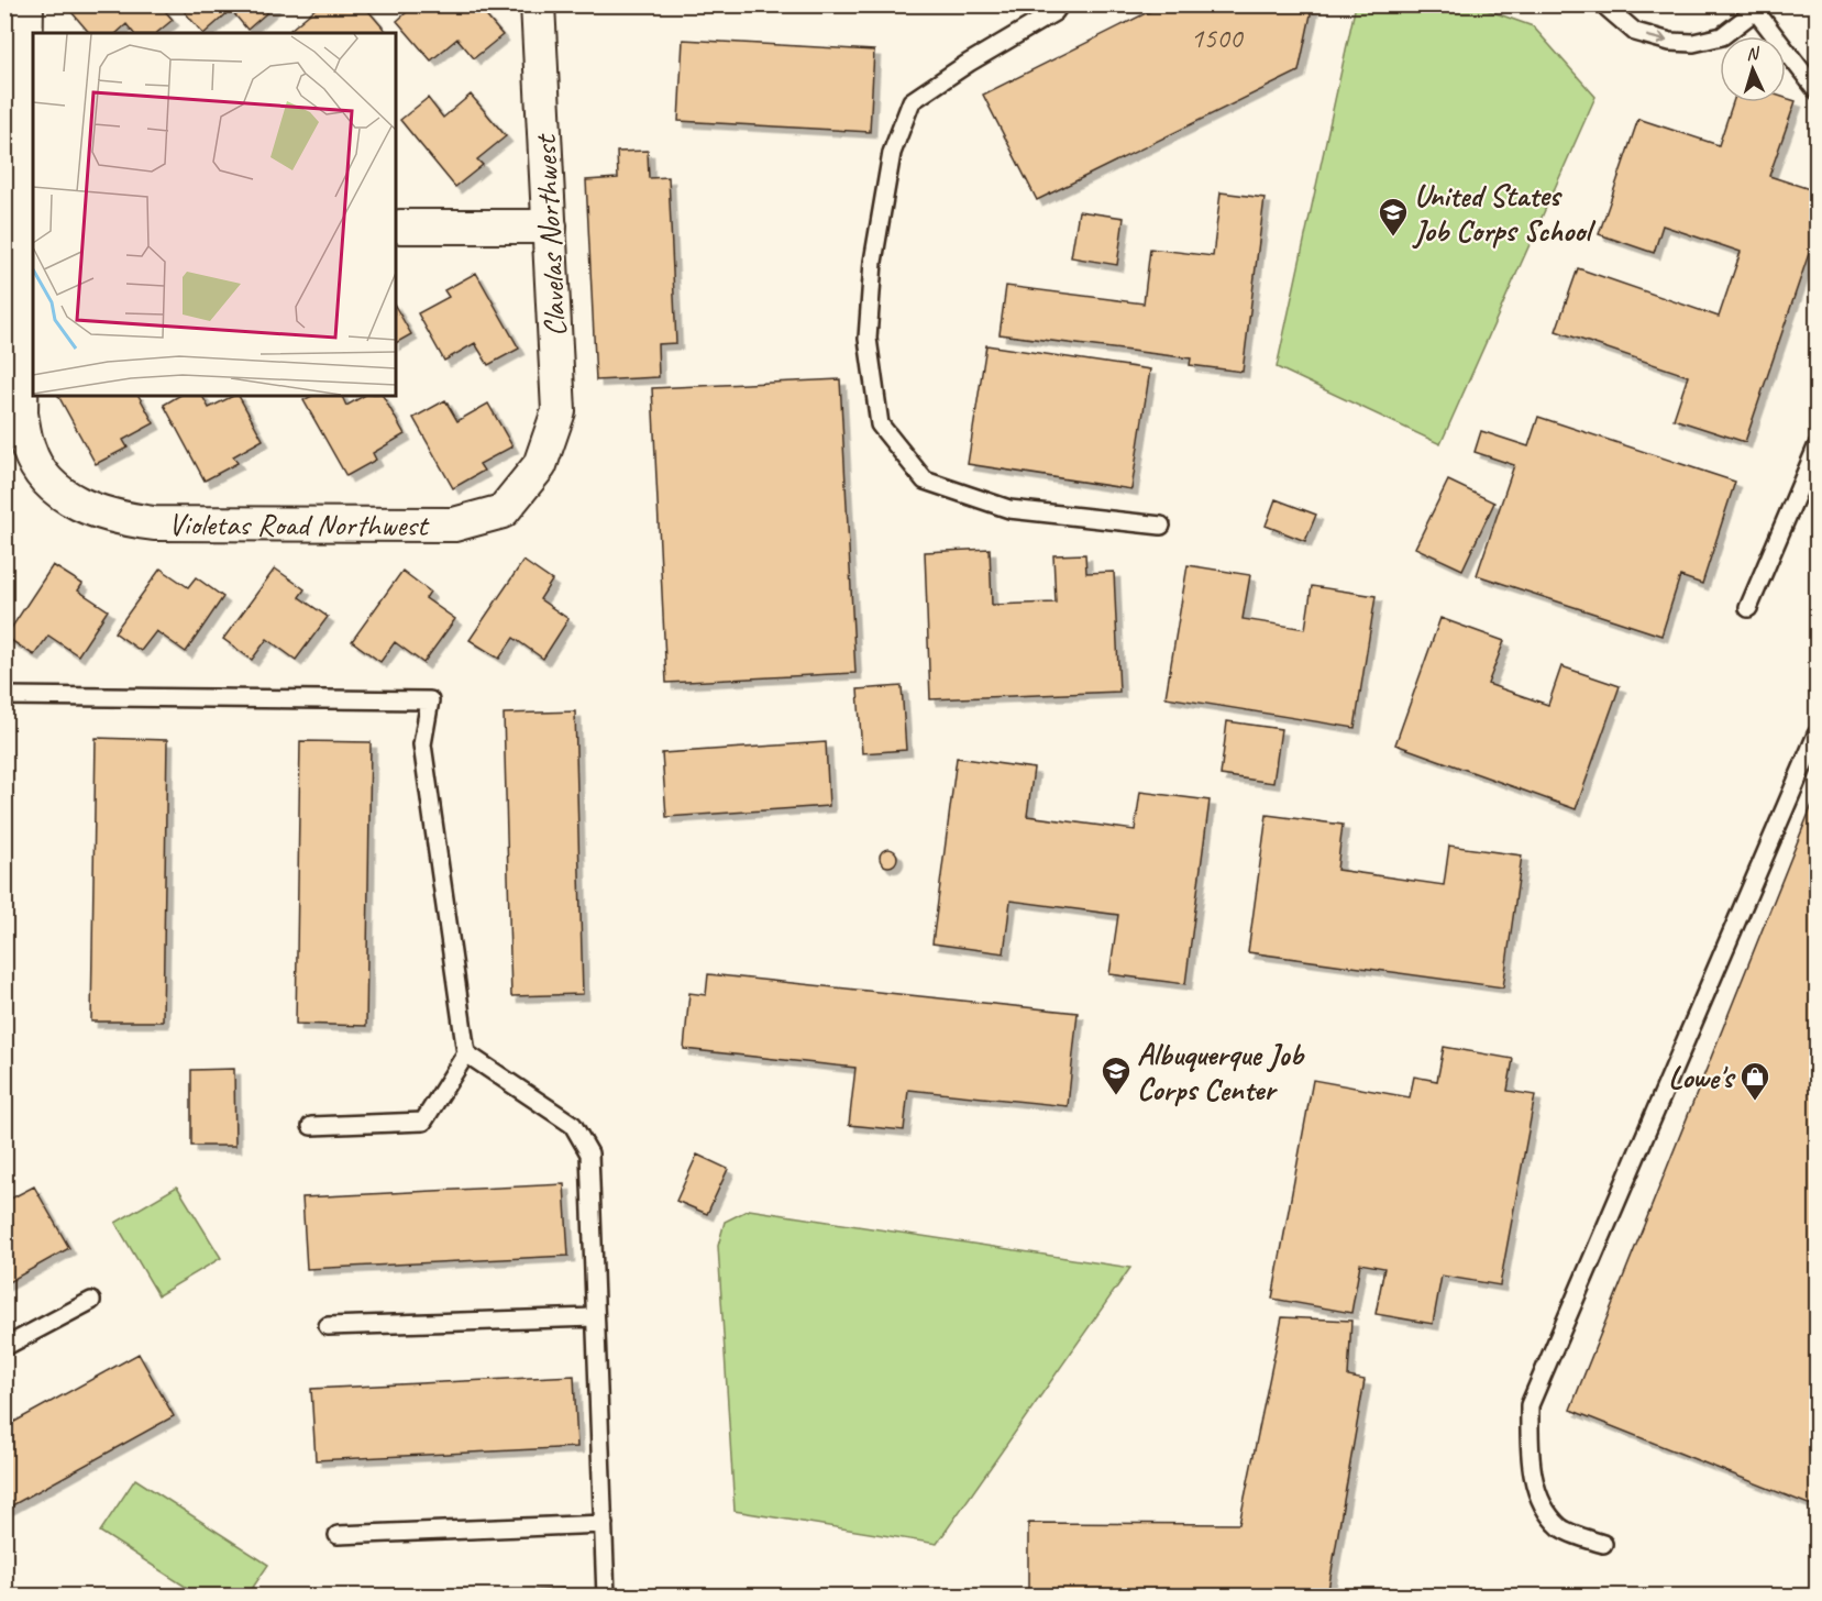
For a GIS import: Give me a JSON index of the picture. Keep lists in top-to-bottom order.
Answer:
{
  "streets": {
    "street": ["Clavelas Northwest", "Violetas Road Northwest"]
  },
  "crossings": [
    ["Clavelas Northwest", "Violetas Road Northwest"]
  ],
  "places": {
    "school or university": ["United States Job Corps School", "Albuquerque Job Corps Center"],
    "shop": ["Lowe's"]
  },
  "house_numbers": ["1500"],
  "north": "top"
}
